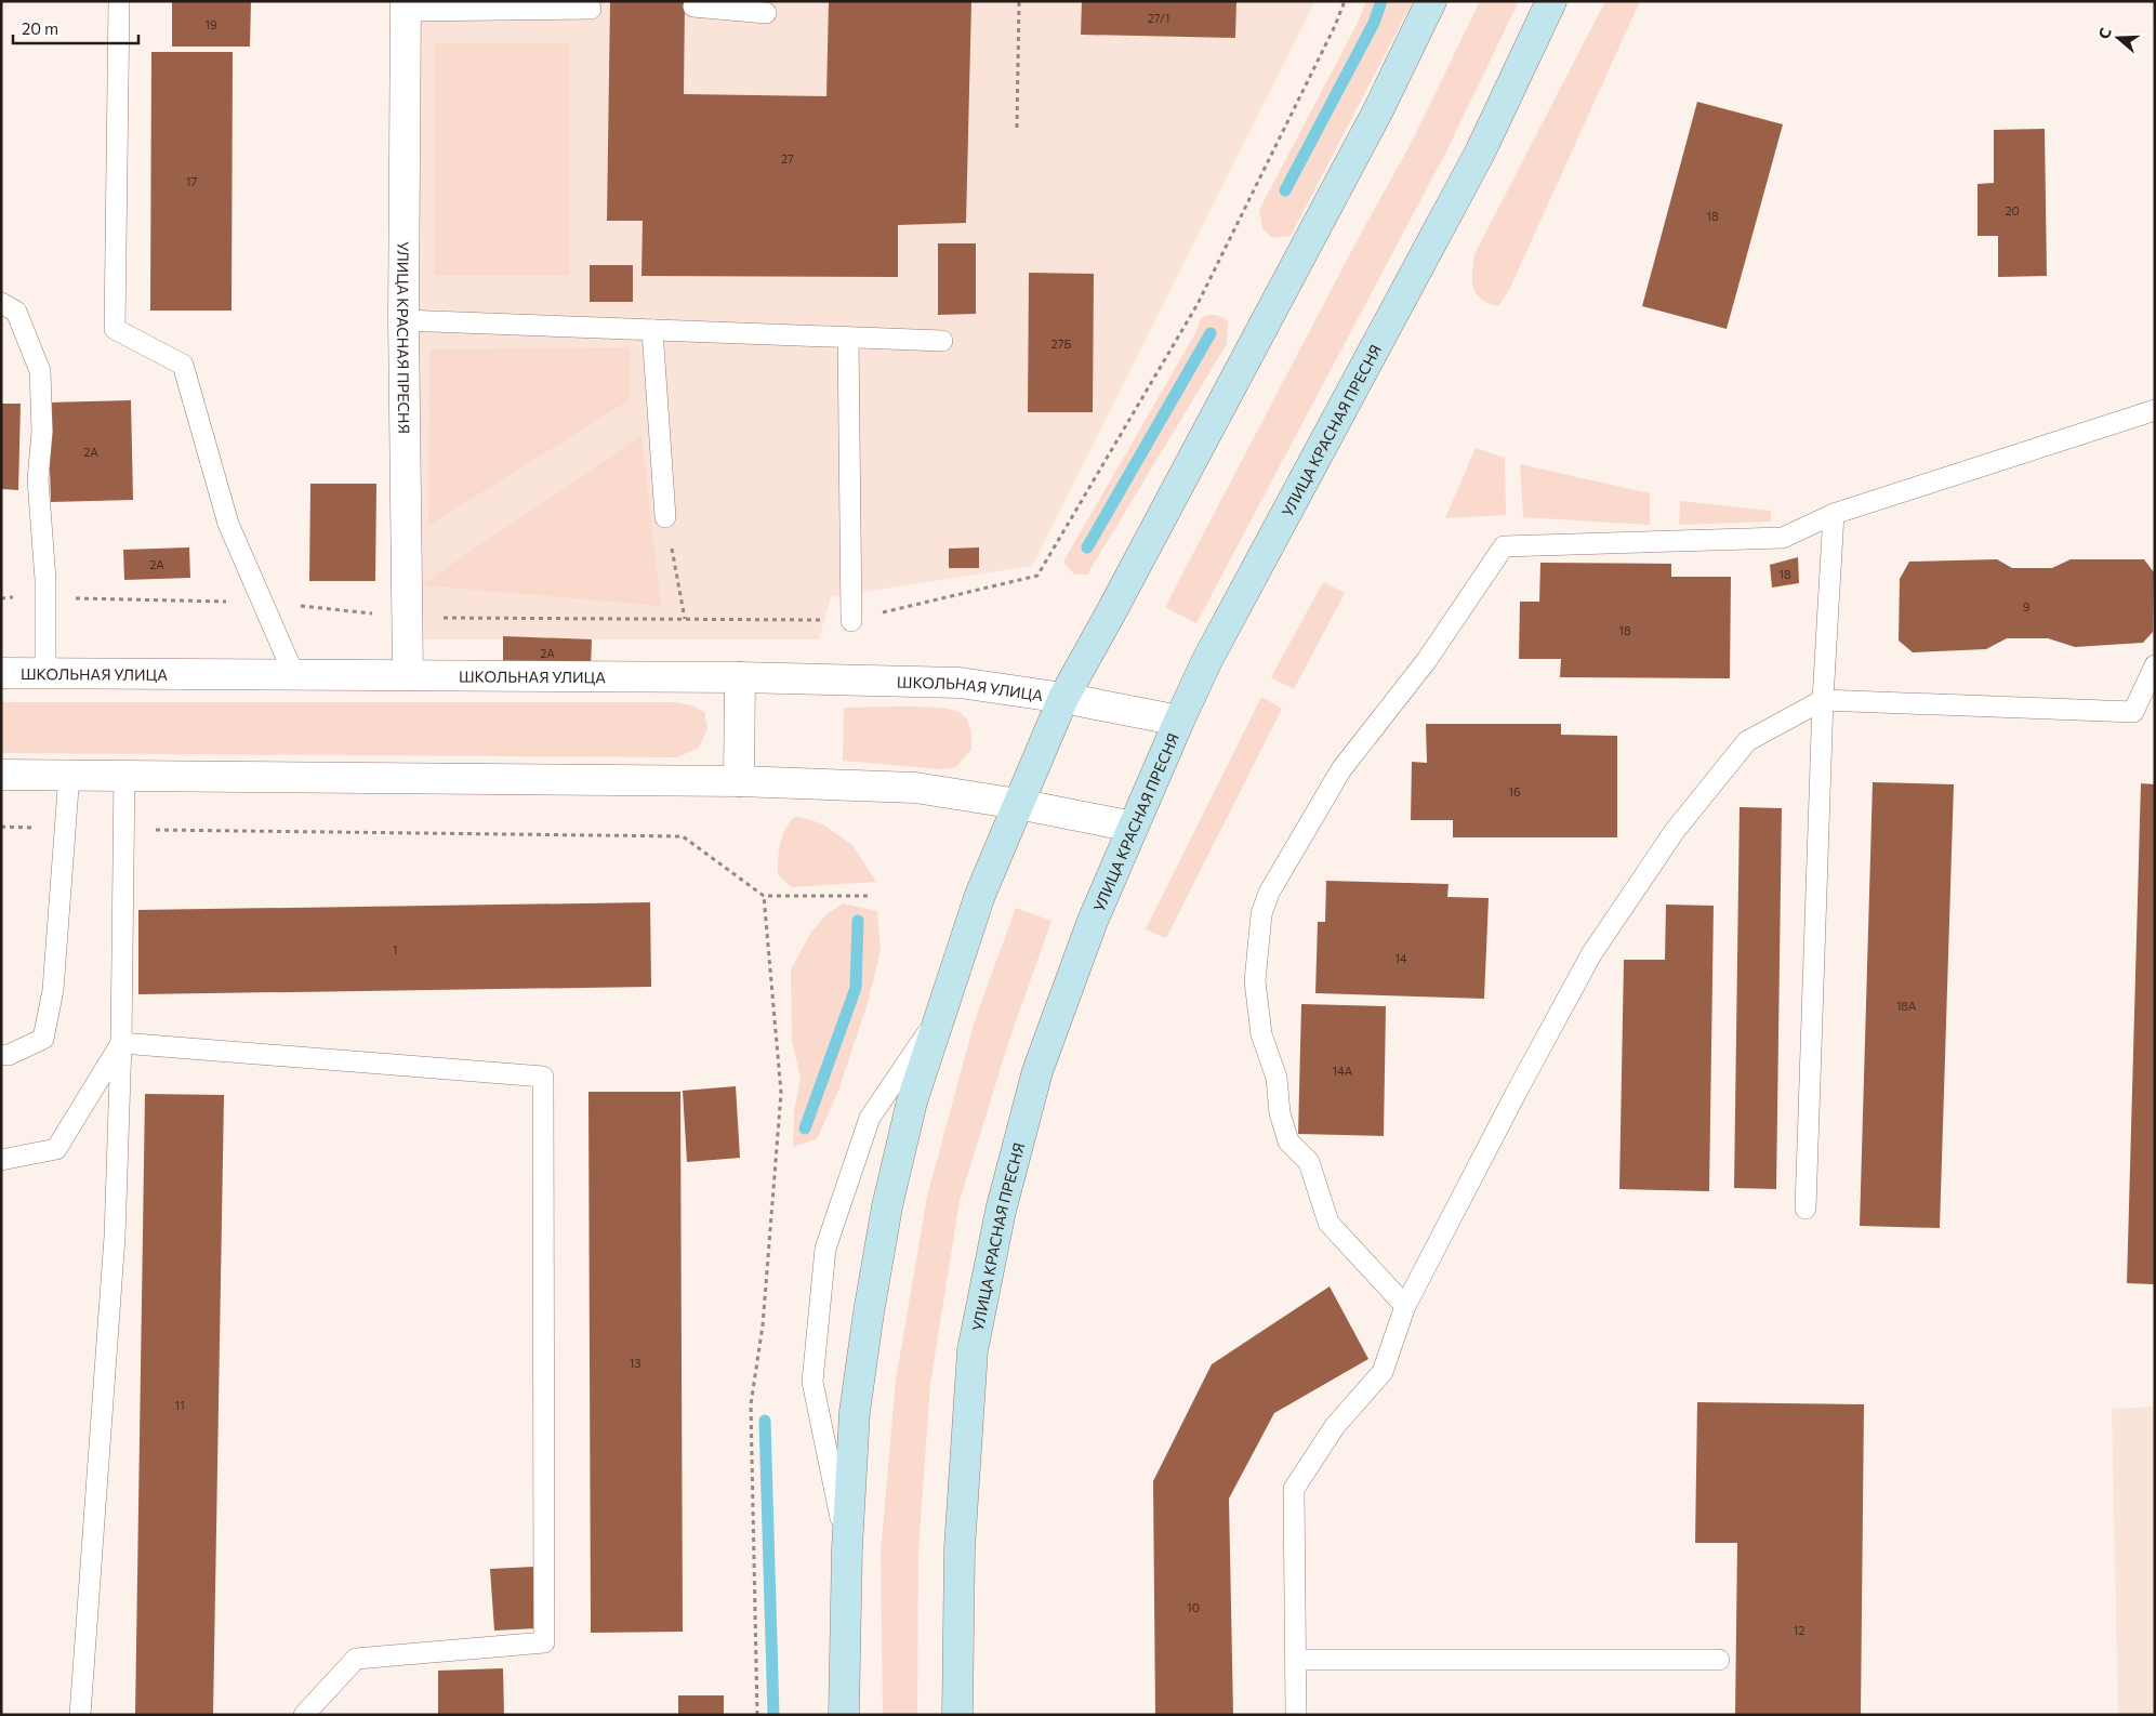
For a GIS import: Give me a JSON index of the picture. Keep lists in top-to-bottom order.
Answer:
{
  "streets": {
    "street": ["УЛИЦА КРАСНАЯ ПРЕСНЯ", "ШКОЛЬНАЯ УЛИЦА"]
  },
  "crossings": [
    ["УЛИЦА КРАСНАЯ ПРЕСНЯ", "ШКОЛЬНАЯ УЛИЦА"]
  ],
  "house_numbers": [
    "27/1",
    "19",
    "27",
    "17",
    "20",
    "18",
    "27Б",
    "2А",
    "2А",
    "18",
    "9",
    "18",
    "2А",
    "16",
    "1",
    "14",
    "18А",
    "14А",
    "13",
    "11",
    "10",
    "12"
  ],
  "scale_bar": "20 m",
  "north": "left"
}
